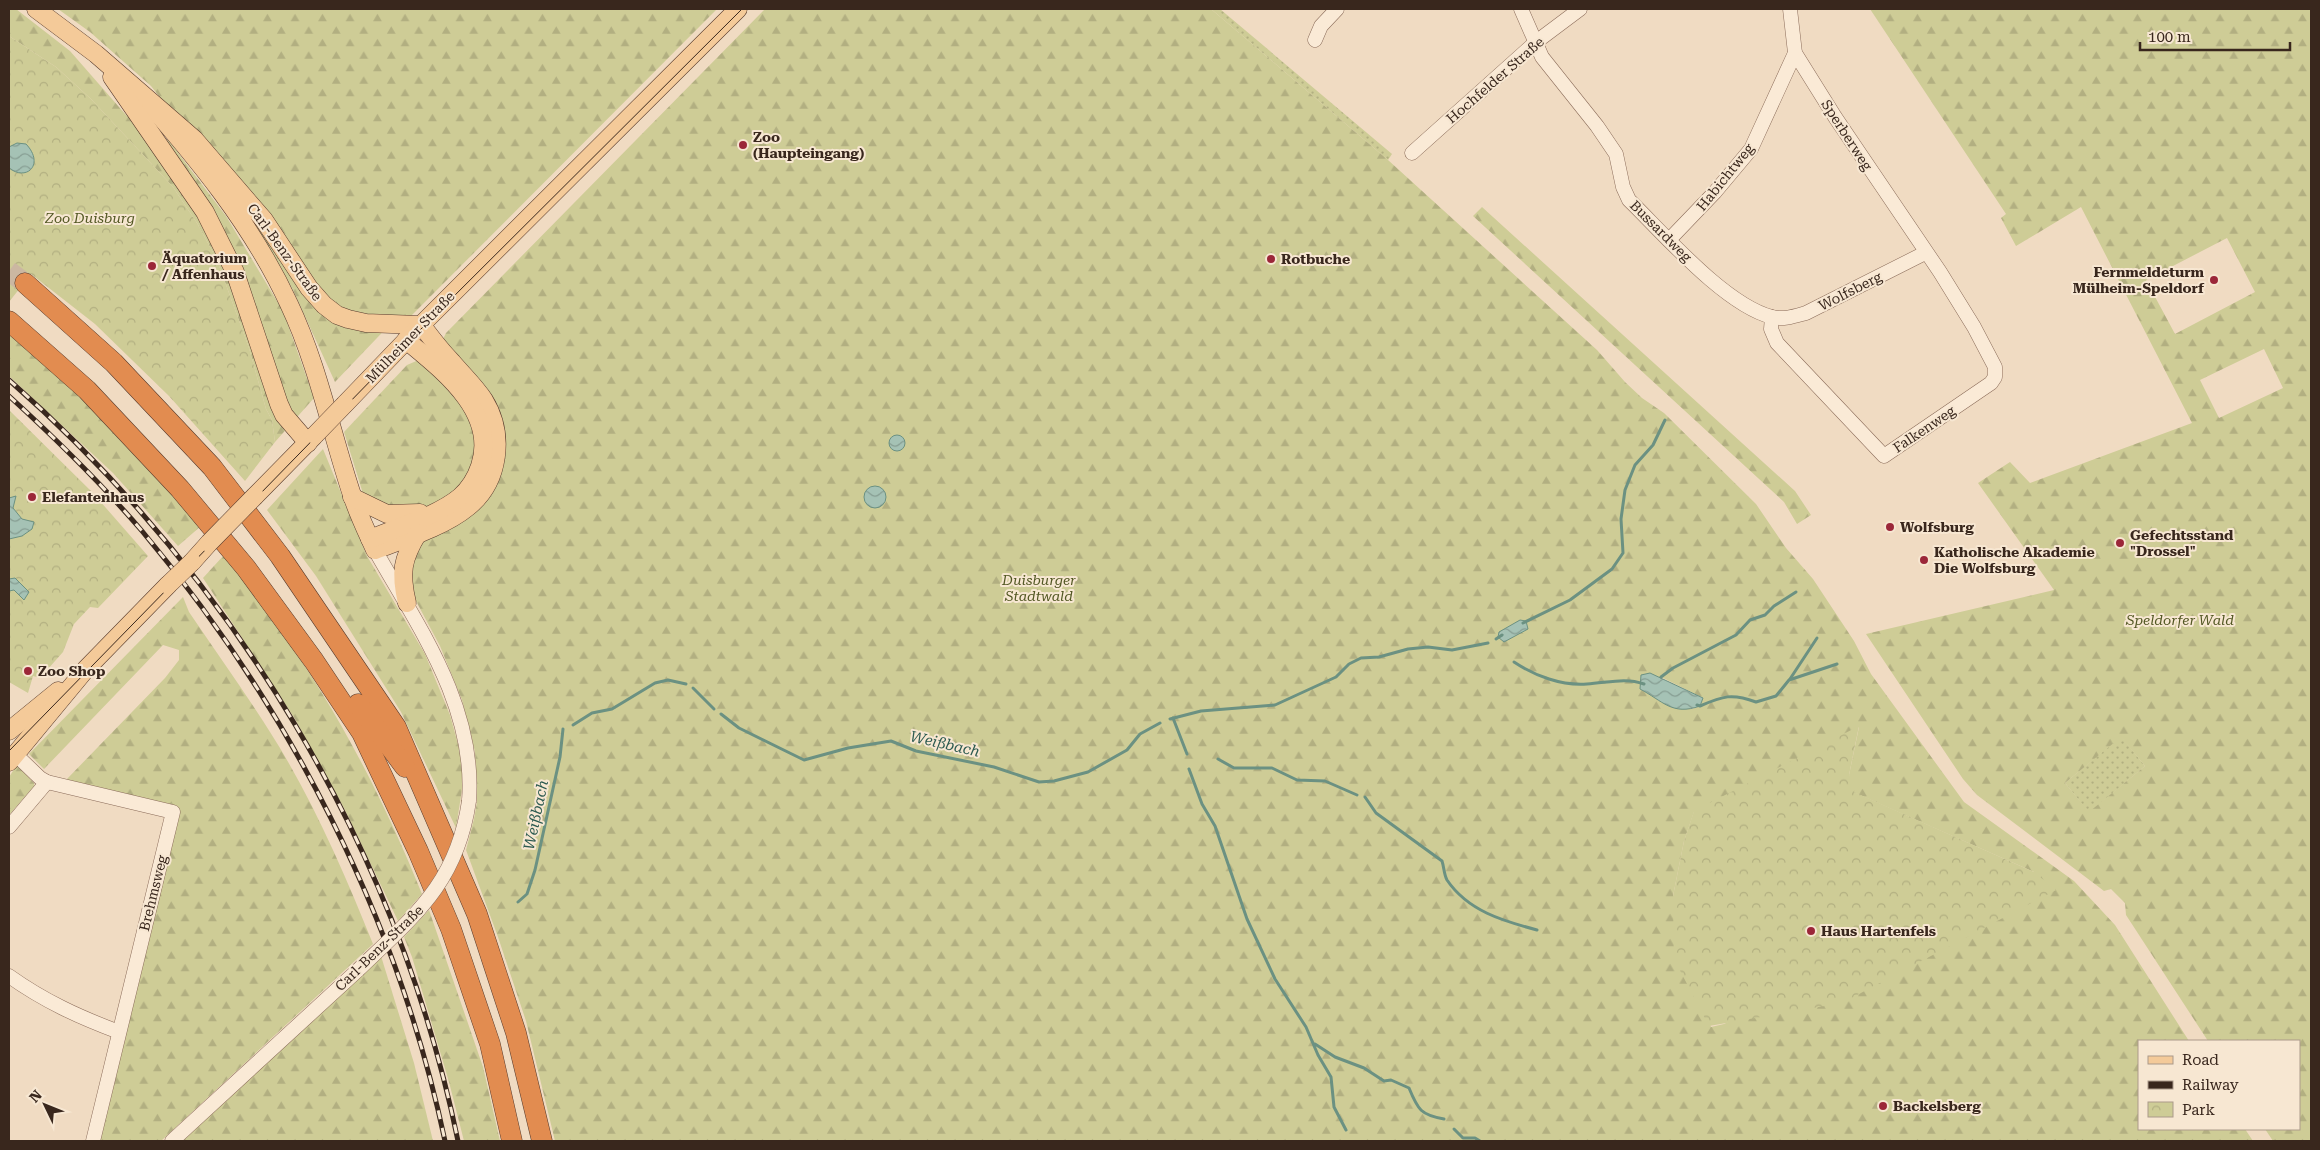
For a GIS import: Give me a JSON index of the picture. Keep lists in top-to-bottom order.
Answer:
{
  "streets": {
    "main road": ["Carl-Benz-Straße", "Mülheimer Straße"],
    "street": [
      "Hochfelder Straße",
      "Sperberweg",
      "Habichtweg",
      "Bussardweg",
      "Wolfsberg",
      "Falkenweg",
      "Brehmsweg"
    ]
  },
  "crossings": [
    ["Hochfelder Straße", "Bussardweg"],
    ["Sperberweg", "Habichtweg"],
    ["Sperberweg", "Wolfsberg"],
    ["Sperberweg", "Falkenweg"],
    ["Habichtweg", "Bussardweg"],
    ["Bussardweg", "Wolfsberg"],
    ["Bussardweg", "Falkenweg"],
    ["Carl-Benz-Straße", "Mülheimer Straße"],
    ["Wolfsberg", "Falkenweg"],
    ["Mülheimer Straße", "Brehmsweg"]
  ],
  "water": ["Weißbach"],
  "parks": ["Zoo Duisburg", "Duisburger Stadtwald", "Speldorfer Wald"],
  "places": [
    "Zoo (Haupteingang)",
    "Rotbuche",
    "Äquatorium / Affenhaus",
    "Fernmeldeturm Mülheim-Speldorf",
    "Elefantenhaus",
    "Wolfsburg",
    "Gefechtsstand \"Drossel\"",
    "Katholische Akademie Die Wolfsburg",
    "Zoo Shop",
    "Haus Hartenfels",
    "Backelsberg"
  ],
  "legend": ["Road", "Railway", "Park"],
  "scale_bar": "100 m",
  "north": "top left"
}
